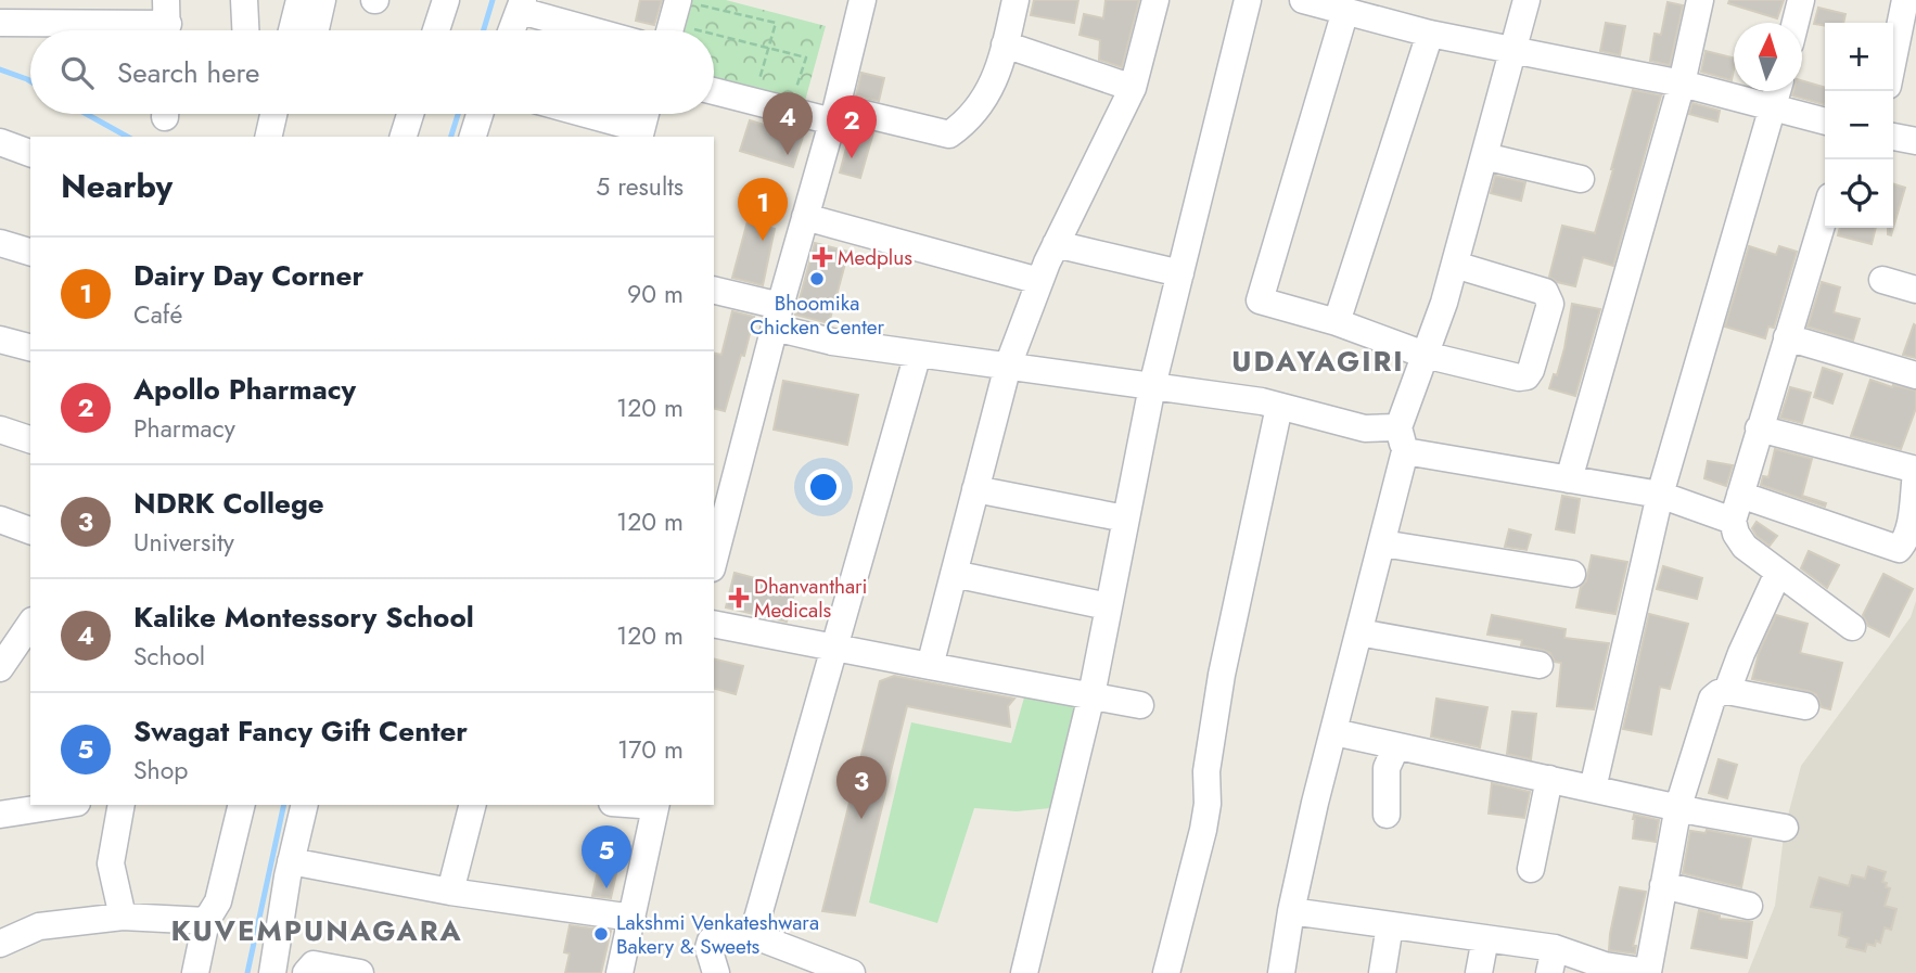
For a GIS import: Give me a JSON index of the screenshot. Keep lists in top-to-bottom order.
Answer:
{
  "districts": ["UDAYAGIRI", "KUVEMPUNAGARA"],
  "places": {
    "health": ["Medplus", "Dhanvanthari Medicals"],
    "other": ["Bhoomika Chicken Center", "Lakshmi Venkateshwara Bakery & Sweets"]
  },
  "north": "top",
  "page": {
    "map_buttons": ["+", "−"],
    "search": "Search here",
    "pins": [
      "4",
      "2",
      "1",
      "3",
      "5"
    ],
    "heading": ["Nearby", "5 results"],
    "list": [
      {
        "mark": "1",
        "name": "Dairy Day Corner",
        "note": "Café",
        "value": "90 m"
      },
      {
        "mark": "2",
        "name": "Apollo Pharmacy",
        "note": "Pharmacy",
        "value": "120 m"
      },
      {
        "mark": "3",
        "name": "NDRK College",
        "note": "University",
        "value": "120 m"
      },
      {
        "mark": "4",
        "name": "Kalike Montessory School",
        "note": "School",
        "value": "120 m"
      },
      {
        "mark": "5",
        "name": "Swagat Fancy Gift Center",
        "note": "Shop",
        "value": "170 m"
      }
    ]
  }
}
